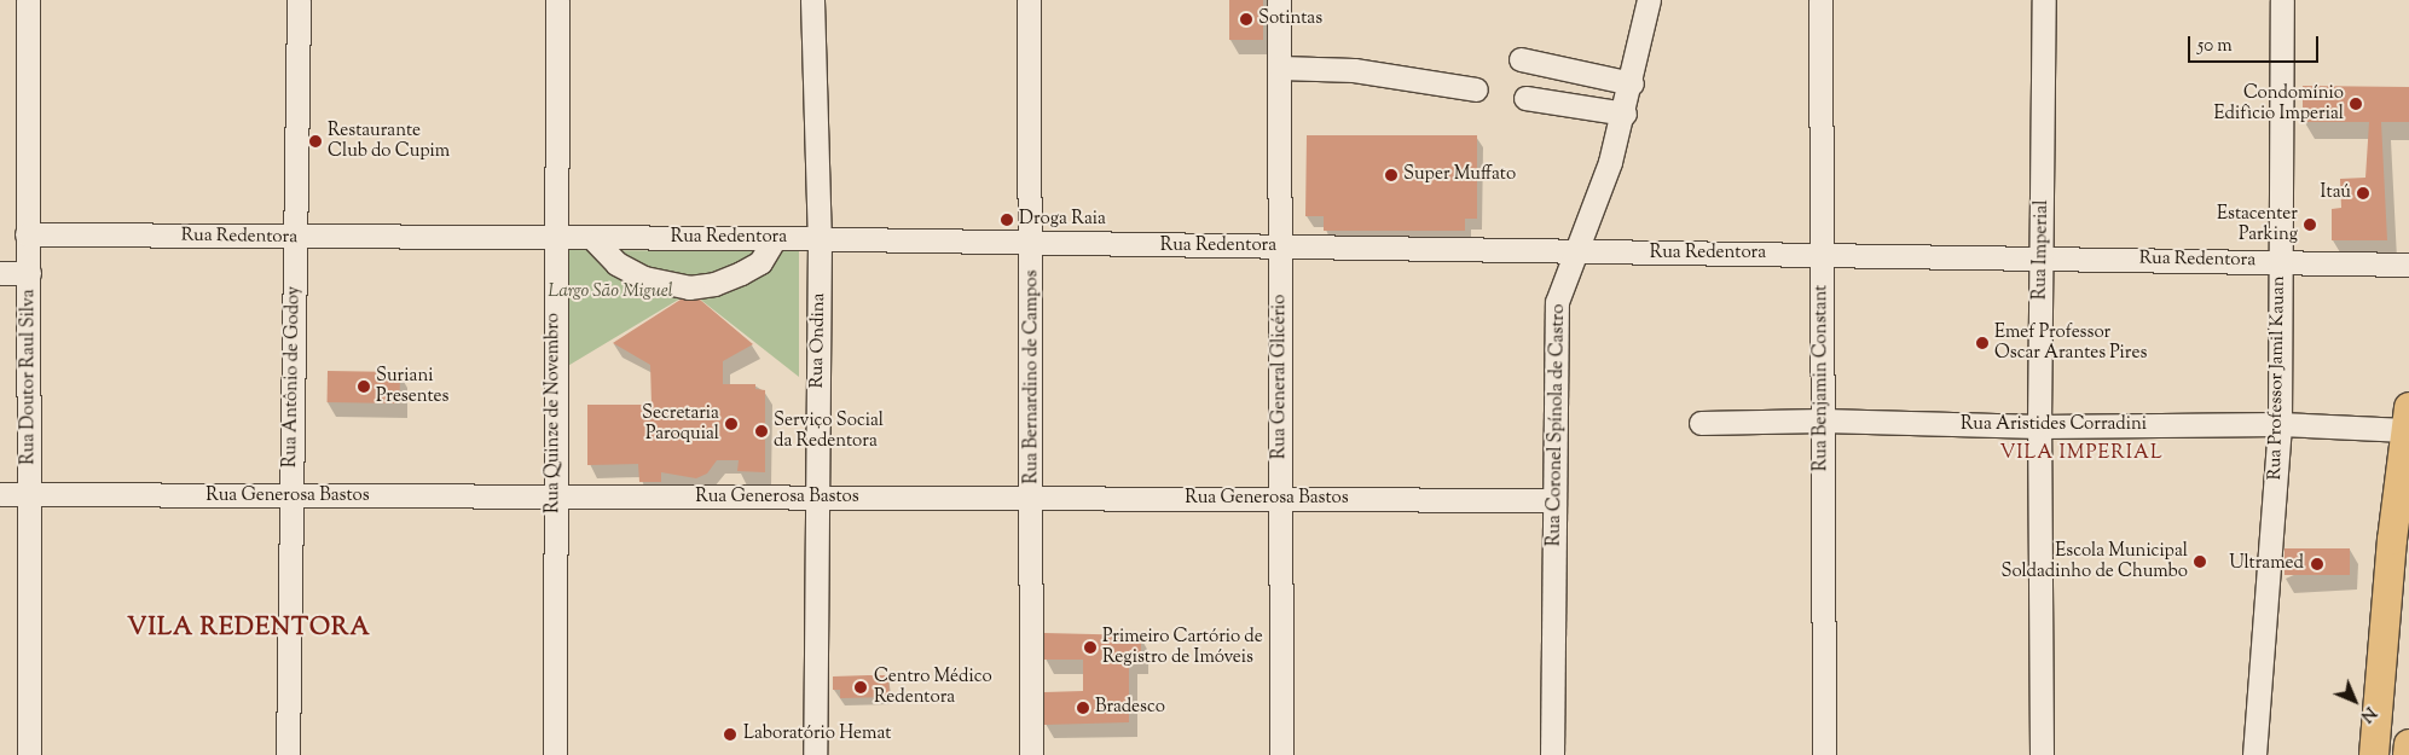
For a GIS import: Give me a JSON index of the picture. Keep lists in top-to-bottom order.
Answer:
{
  "streets": {
    "street": [
      "Rua Redentora",
      "Rua Imperial",
      "Rua Ondina",
      "Rua Doutor Raul Silva",
      "Rua Antônio de Godoy",
      "Rua Bernardino de Campos",
      "Rua General Glicério",
      "Rua Benjamin Constant",
      "Rua Professor Jamil Kauan",
      "Rua Quinze de Novembro",
      "Rua Coronel Spínola de Castro",
      "Rua Aristides Corradini",
      "Rua Generosa Bastos"
    ]
  },
  "crossings": [
    ["Rua Redentora", "Rua Imperial"],
    ["Rua Redentora", "Rua Ondina"],
    ["Rua Redentora", "Rua Doutor Raul Silva"],
    ["Rua Redentora", "Rua Antônio de Godoy"],
    ["Rua Redentora", "Rua Bernardino de Campos"],
    ["Rua Redentora", "Rua General Glicério"],
    ["Rua Redentora", "Rua Benjamin Constant"],
    ["Rua Redentora", "Rua Professor Jamil Kauan"],
    ["Rua Redentora", "Rua Quinze de Novembro"],
    ["Rua Redentora", "Rua Coronel Spínola de Castro"],
    ["Rua Imperial", "Rua Aristides Corradini"],
    ["Rua Ondina", "Rua Generosa Bastos"],
    ["Rua Doutor Raul Silva", "Rua Generosa Bastos"],
    ["Rua Antônio de Godoy", "Rua Generosa Bastos"],
    ["Rua Bernardino de Campos", "Rua Generosa Bastos"],
    ["Rua General Glicério", "Rua Generosa Bastos"],
    ["Rua Benjamin Constant", "Rua Aristides Corradini"],
    ["Rua Professor Jamil Kauan", "Rua Aristides Corradini"],
    ["Rua Quinze de Novembro", "Rua Generosa Bastos"],
    ["Rua Coronel Spínola de Castro", "Rua Generosa Bastos"]
  ],
  "districts": ["VILA IMPERIAL", "VILA REDENTORA"],
  "parks": ["Largo São Miguel"],
  "places": [
    "Sotintas",
    "Condomínio Edifìcio Imperial",
    "Restaurante Club do Cupim",
    "Super Muffato",
    "Itaú",
    "Droga Raia",
    "Estacenter Parking",
    "Emef Professor Oscar Arantes Pires",
    "Suriani Presentes",
    "Secretaria Paroquial",
    "Serviço Social da Redentora",
    "Escola Municipal Soldadinho de Chumbo",
    "Ultramed",
    "Primeiro Cartório de Registro de Imóveis",
    "Centro Médico Redentora",
    "Bradesco",
    "Laboratório Hemat"
  ],
  "scale_bar": "50 m",
  "north": "bottom right"
}
